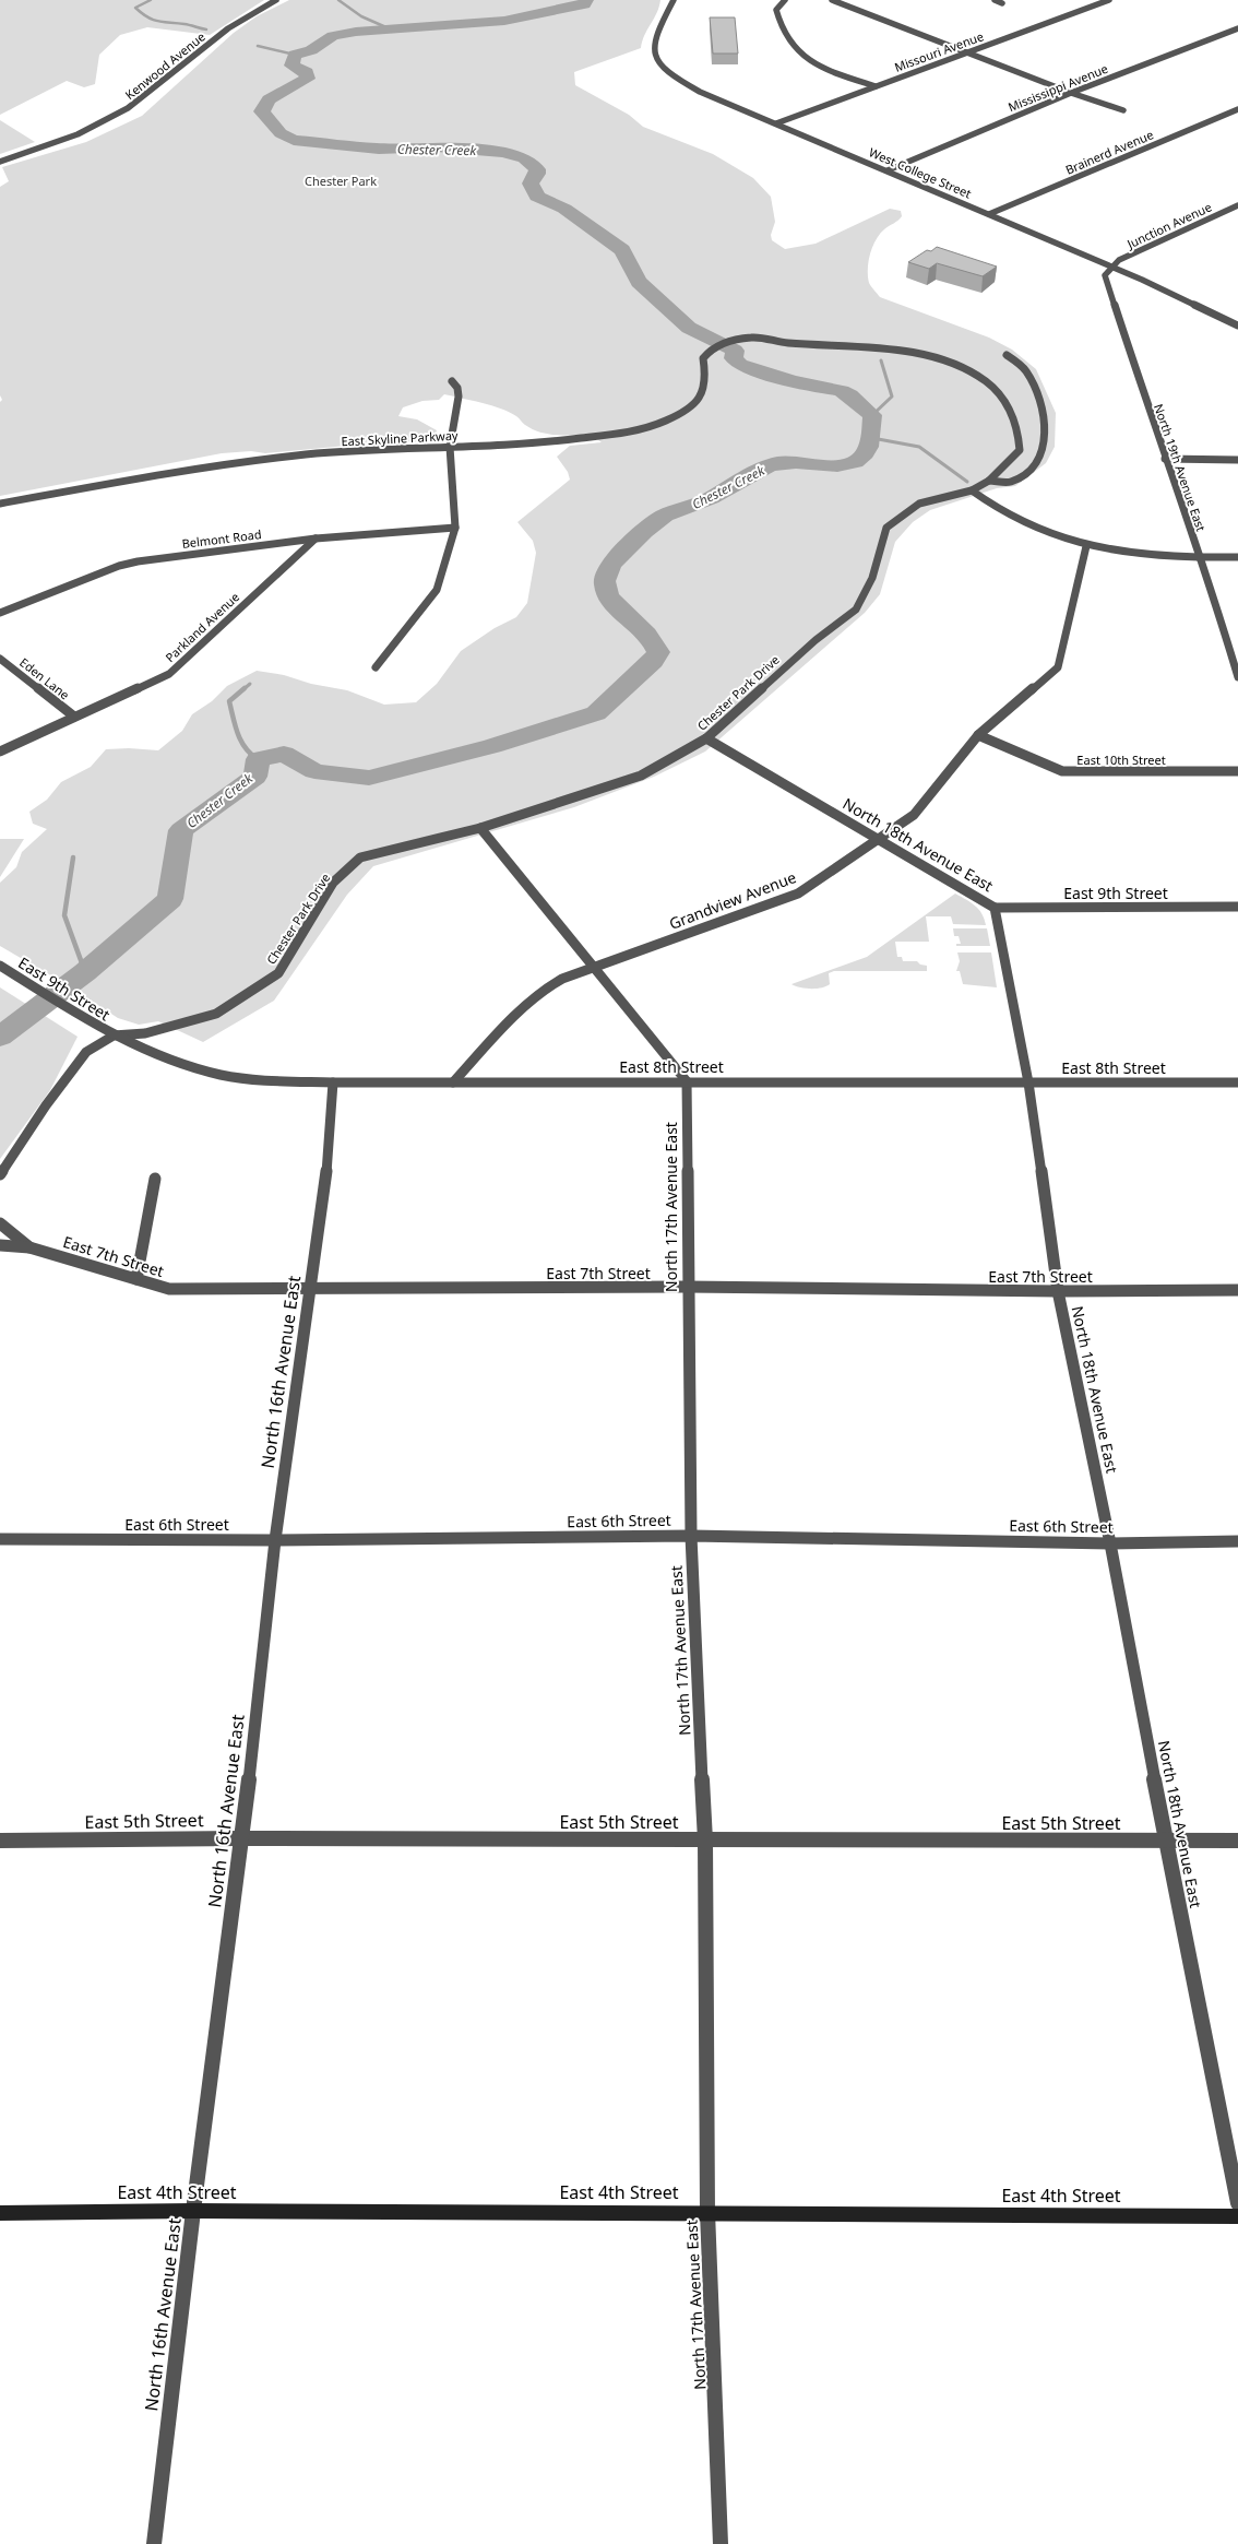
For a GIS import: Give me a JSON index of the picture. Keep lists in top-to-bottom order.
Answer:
{
  "streets": {
    "main road": ["East 4th Street"],
    "street": [
      "Missouri Avenue",
      "Kenwood Avenue",
      "Mississippi Avenue",
      "Brainerd Avenue",
      "West College Street",
      "Junction Avenue",
      "East Skyline Parkway",
      "North 19th Avenue East",
      "Belmont Road",
      "Parkland Avenue",
      "Eden Lane",
      "Chester Park Drive",
      "East 10th Street",
      "North 18th Avenue East",
      "East 9th Street",
      "Grandview Avenue",
      "East 8th Street",
      "North 17th Avenue East",
      "East 7th Street",
      "North 16th Avenue East",
      "East 6th Street",
      "East 5th Street"
    ]
  },
  "crossings": [
    ["Missouri Avenue", "West College Street"],
    ["Mississippi Avenue", "West College Street"],
    ["Brainerd Avenue", "West College Street"],
    ["West College Street", "Junction Avenue"],
    ["West College Street", "North 19th Avenue East"],
    ["Junction Avenue", "North 19th Avenue East"],
    ["East Skyline Parkway", "Chester Park Drive"],
    ["Belmont Road", "Parkland Avenue"],
    ["Parkland Avenue", "Eden Lane"],
    ["Chester Park Drive", "North 18th Avenue East"],
    ["Chester Park Drive", "East 9th Street"],
    ["Chester Park Drive", "East 8th Street"],
    ["East 10th Street", "Grandview Avenue"],
    ["North 18th Avenue East", "East 9th Street"],
    ["North 18th Avenue East", "Grandview Avenue"],
    ["North 18th Avenue East", "East 8th Street"],
    ["North 18th Avenue East", "East 7th Street"],
    ["North 18th Avenue East", "East 6th Street"],
    ["North 18th Avenue East", "East 5th Street"],
    ["East 9th Street", "East 8th Street"],
    ["Grandview Avenue", "East 8th Street"],
    ["East 8th Street", "North 17th Avenue East"],
    ["East 8th Street", "North 16th Avenue East"],
    ["North 17th Avenue East", "East 7th Street"],
    ["North 17th Avenue East", "East 6th Street"],
    ["North 17th Avenue East", "East 5th Street"],
    ["North 17th Avenue East", "East 4th Street"],
    ["East 7th Street", "North 16th Avenue East"],
    ["North 16th Avenue East", "East 6th Street"],
    ["North 16th Avenue East", "East 5th Street"],
    ["North 16th Avenue East", "East 4th Street"]
  ],
  "water": ["Chester Creek"],
  "parks": ["Chester Park"]
}
